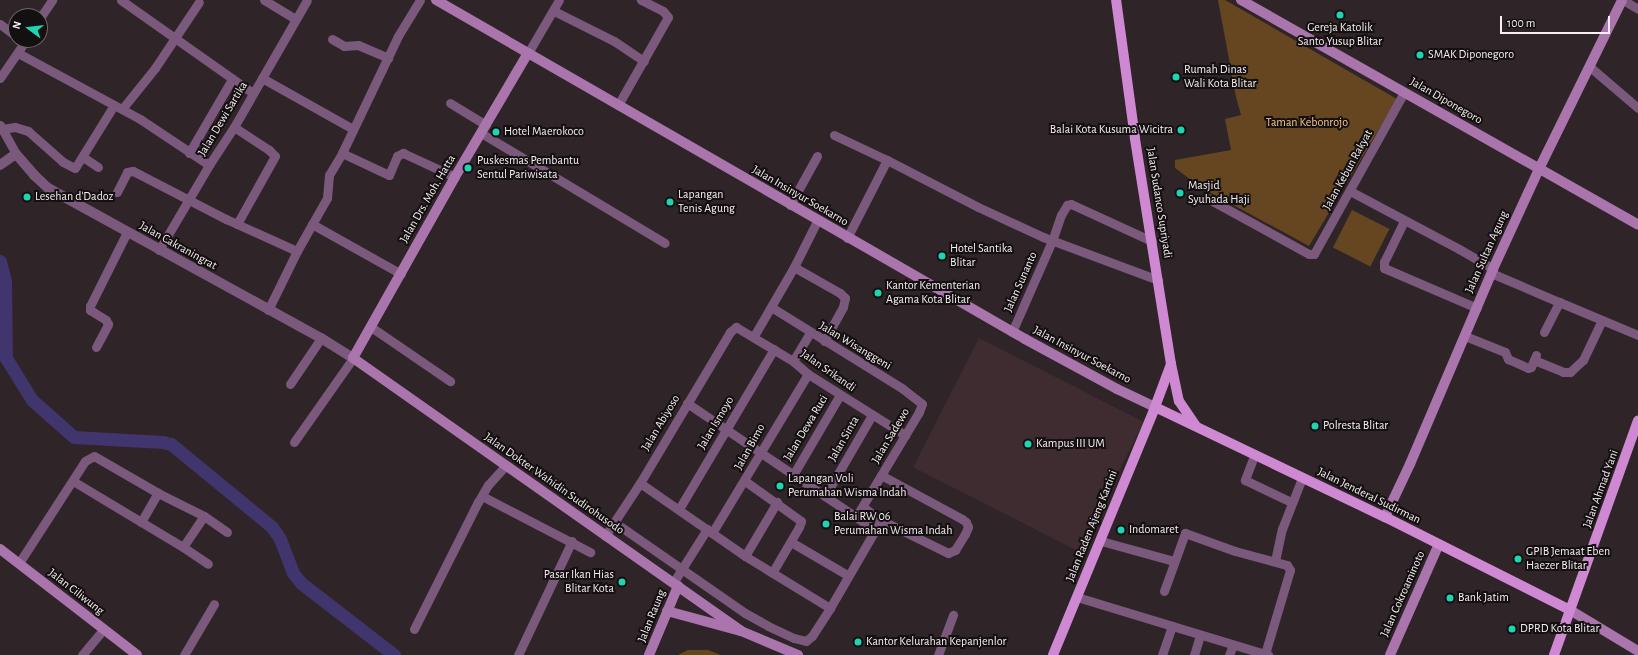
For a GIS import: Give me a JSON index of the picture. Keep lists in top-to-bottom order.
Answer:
{
  "streets": {
    "main road": [
      "Jalan Diponegoro",
      "Jalan Insinyur Soekarno",
      "Jalan Drs. Moh. Hatta",
      "Jalan Sudanco Supriyadi",
      "Jalan Sultan Agung",
      "Jalan Dokter Wahidin Sudirohusodo",
      "Jalan Ahmad Yani",
      "Jalan Jenderal Sudirman",
      "Jalan Raden Ajeng Kartini",
      "Jalan Ciliwung",
      "Jalan Cokroaminoto",
      "Jalan Raung"
    ],
    "street": [
      "Jalan Dewi Sartika",
      "Jalan Kebun Rakyat",
      "Jalan Cakraningrat",
      "Jalan Sunanto",
      "Jalan Wisanggeni",
      "Jalan Srikandi",
      "Jalan Abiyoso",
      "Jalan Ismoyo",
      "Jalan Dewa Ruci",
      "Jalan Sadewo",
      "Jalan Sinta",
      "Jalan Bimo"
    ]
  },
  "crossings": [
    ["Jalan Diponegoro", "Jalan Kebun Rakyat"],
    ["Jalan Diponegoro", "Jalan Sultan Agung"],
    ["Jalan Dewi Sartika", "Jalan Cakraningrat"],
    ["Jalan Insinyur Soekarno", "Jalan Drs. Moh. Hatta"],
    ["Jalan Insinyur Soekarno", "Jalan Sudanco Supriyadi"],
    ["Jalan Insinyur Soekarno", "Jalan Sunanto"],
    ["Jalan Insinyur Soekarno", "Jalan Jenderal Sudirman"],
    ["Jalan Insinyur Soekarno", "Jalan Raden Ajeng Kartini"],
    ["Jalan Drs. Moh. Hatta", "Jalan Cakraningrat"],
    ["Jalan Drs. Moh. Hatta", "Jalan Dokter Wahidin Sudirohusodo"],
    ["Jalan Sudanco Supriyadi", "Jalan Sunanto"],
    ["Jalan Sudanco Supriyadi", "Jalan Jenderal Sudirman"],
    ["Jalan Sudanco Supriyadi", "Jalan Raden Ajeng Kartini"],
    ["Jalan Cakraningrat", "Jalan Dokter Wahidin Sudirohusodo"],
    ["Jalan Sultan Agung", "Jalan Jenderal Sudirman"],
    ["Jalan Wisanggeni", "Jalan Sadewo"],
    ["Jalan Srikandi", "Jalan Abiyoso"],
    ["Jalan Srikandi", "Jalan Ismoyo"],
    ["Jalan Srikandi", "Jalan Dewa Ruci"],
    ["Jalan Srikandi", "Jalan Sadewo"],
    ["Jalan Srikandi", "Jalan Sinta"],
    ["Jalan Srikandi", "Jalan Bimo"],
    ["Jalan Abiyoso", "Jalan Dokter Wahidin Sudirohusodo"],
    ["Jalan Bimo", "Jalan Dokter Wahidin Sudirohusodo"],
    ["Jalan Bimo", "Jalan Raung"],
    ["Jalan Dokter Wahidin Sudirohusodo", "Jalan Raung"],
    ["Jalan Ahmad Yani", "Jalan Jenderal Sudirman"],
    ["Jalan Jenderal Sudirman", "Jalan Raden Ajeng Kartini"],
    ["Jalan Jenderal Sudirman", "Jalan Cokroaminoto"]
  ],
  "parks": ["Taman Kebonrojo"],
  "places": [
    "Gereja Katolik Santo Yusup Blitar",
    "SMAK Diponegoro",
    "Rumah Dinas Wali Kota Blitar",
    "Balai Kota Kusuma Wicitra",
    "Hotel Maerokoco",
    "Puskesmas Pembantu Sentul Pariwisata",
    "Masjid Syuhada Haji",
    "Lesehan d'Dadoz",
    "Lapangan Tenis Agung",
    "Hotel Santika Blitar",
    "Kantor Kementerian Agama Kota Blitar",
    "Polresta Blitar",
    "Kampus III UM",
    "Lapangan Voli Perumahan Wisma Indah",
    "Balai RW 06 Perumahan Wisma Indah",
    "Indomaret",
    "GPIB Jemaat Eben Haezer Blitar",
    "Pasar Ikan Hias Blitar Kota",
    "Bank Jatim",
    "DPRD Kota Blitar",
    "Kantor Kelurahan Kepanjenlor"
  ],
  "scale_bar": "100 m",
  "north": "left"
}
